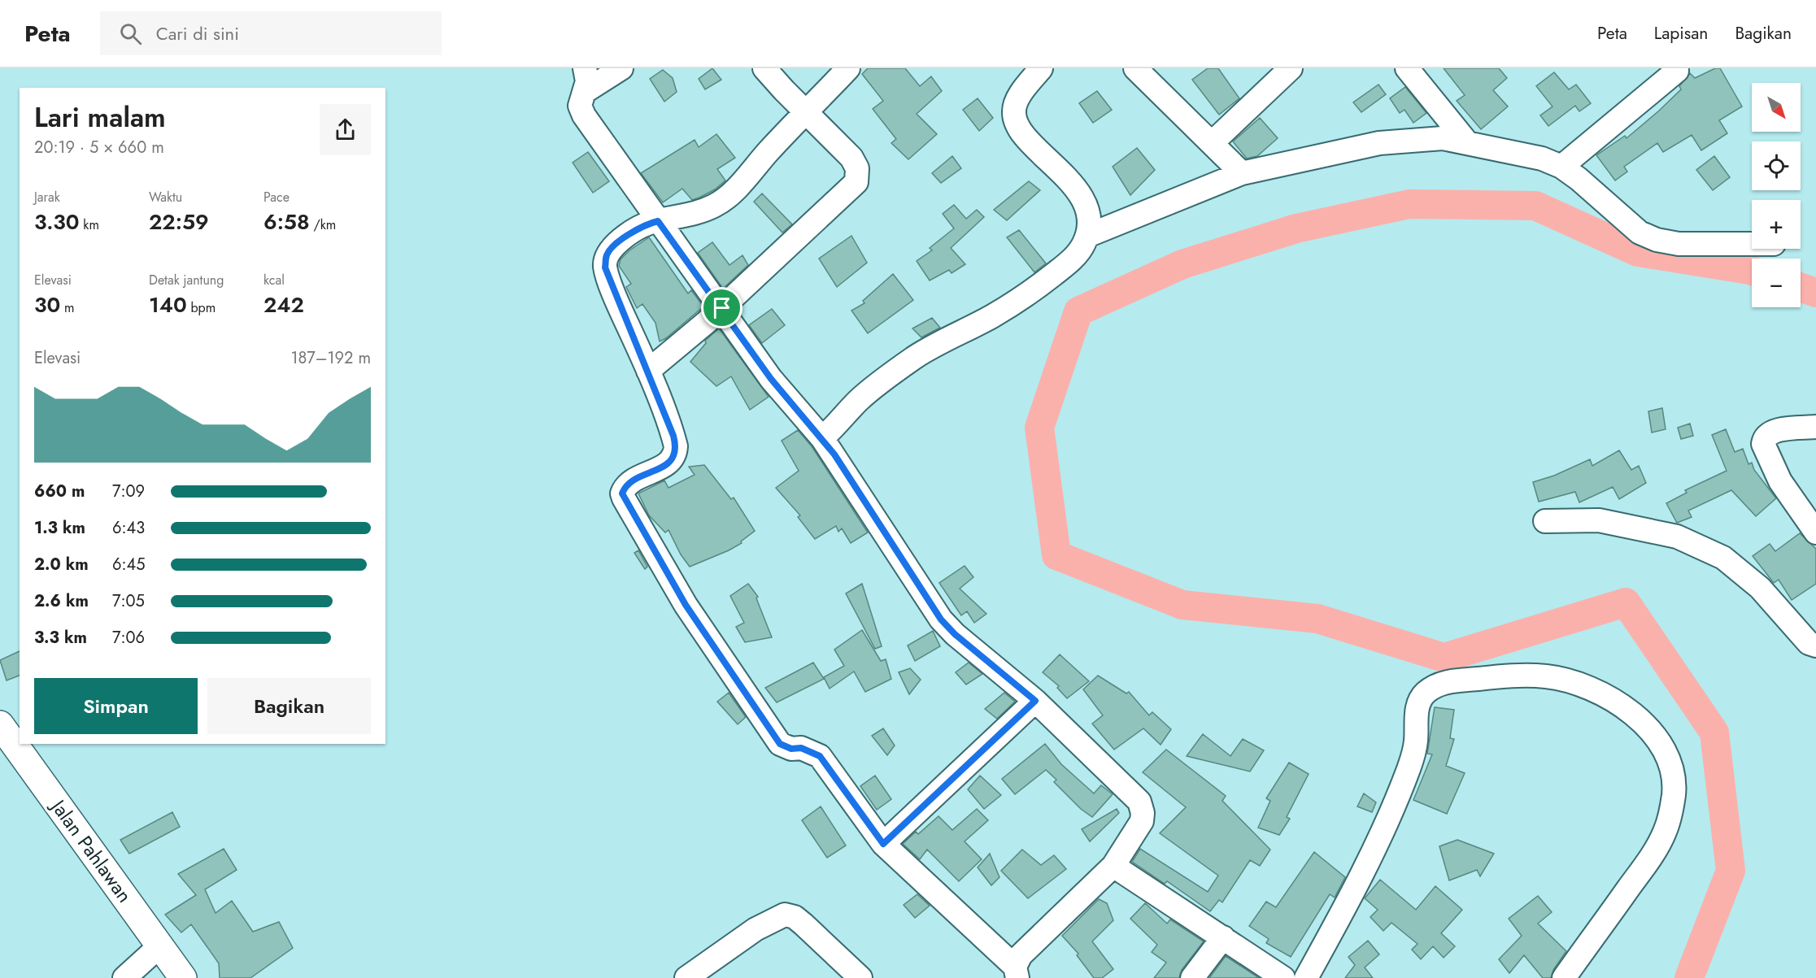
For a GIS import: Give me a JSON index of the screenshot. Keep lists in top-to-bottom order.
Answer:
{
  "streets": {
    "main road": ["Jalan Pahlawan"]
  },
  "north": "bottom right",
  "page": {
    "header": "Peta",
    "search": "Cari di sini",
    "nav": ["Peta", "Lapisan", "Bagikan"],
    "map_buttons": ["+", "−"],
    "heading": ["Lari malam", "20:19 · 5 × 660 m"],
    "stats": [
      ["Jarak", "3.30 km"],
      ["Waktu", "22:59"],
      ["Pace", "6:58 /km"],
      ["Elevasi", "30 m"],
      ["Detak jantung", "140 bpm"],
      ["kcal", "242"]
    ],
    "chart": ["Elevasi", "187–192 m"],
    "list": [
      {
        "name": "660 m",
        "note": "7:09"
      },
      {
        "name": "1.3 km",
        "note": "6:43"
      },
      {
        "name": "2.0 km",
        "note": "6:45"
      },
      {
        "name": "2.6 km",
        "note": "7:05"
      },
      {
        "name": "3.3 km",
        "note": "7:06"
      }
    ],
    "buttons": ["Simpan", "Bagikan"]
  }
}
